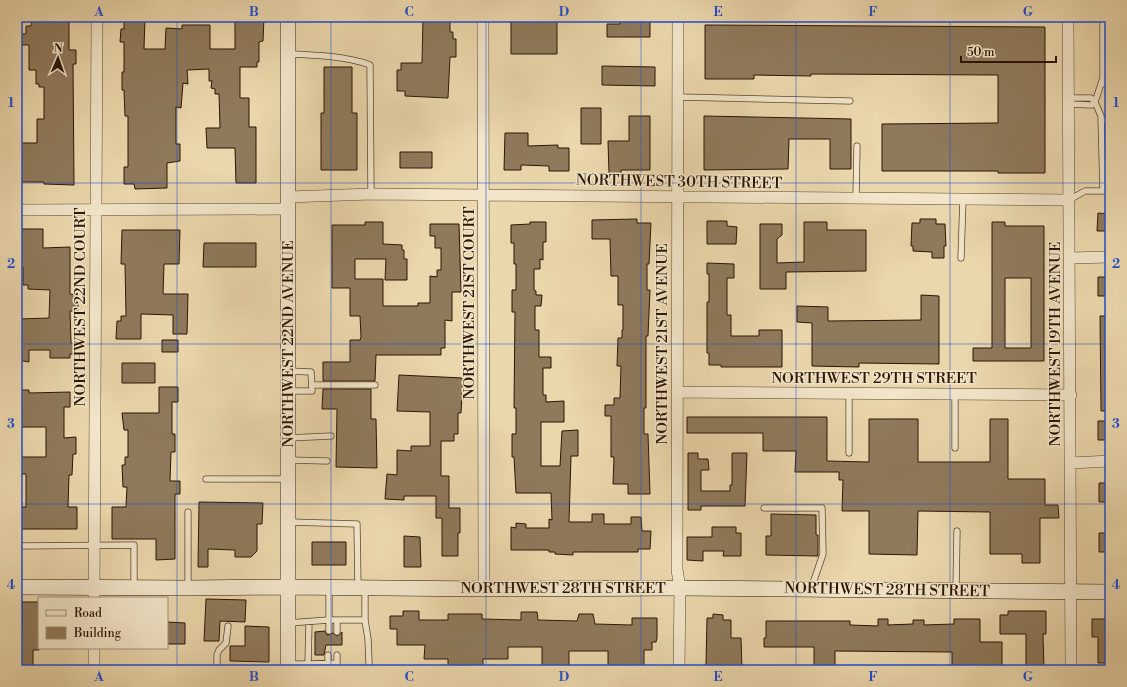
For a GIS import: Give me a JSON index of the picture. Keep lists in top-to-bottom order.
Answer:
{
  "streets": {
    "street": [
      "NORTHWEST 30TH STREET",
      "NORTHWEST 21ST COURT",
      "NORTHWEST 22ND COURT",
      "NORTHWEST 22ND AVENUE",
      "NORTHWEST 21ST AVENUE",
      "NORTHWEST 19TH AVENUE",
      "NORTHWEST 29TH STREET",
      "NORTHWEST 28TH STREET"
    ]
  },
  "crossings": [
    ["NORTHWEST 30TH STREET", "NORTHWEST 21ST COURT"],
    ["NORTHWEST 30TH STREET", "NORTHWEST 22ND COURT"],
    ["NORTHWEST 30TH STREET", "NORTHWEST 22ND AVENUE"],
    ["NORTHWEST 30TH STREET", "NORTHWEST 21ST AVENUE"],
    ["NORTHWEST 30TH STREET", "NORTHWEST 19TH AVENUE"],
    ["NORTHWEST 21ST COURT", "NORTHWEST 28TH STREET"],
    ["NORTHWEST 22ND COURT", "NORTHWEST 28TH STREET"],
    ["NORTHWEST 22ND AVENUE", "NORTHWEST 28TH STREET"],
    ["NORTHWEST 21ST AVENUE", "NORTHWEST 29TH STREET"],
    ["NORTHWEST 21ST AVENUE", "NORTHWEST 28TH STREET"],
    ["NORTHWEST 19TH AVENUE", "NORTHWEST 29TH STREET"],
    ["NORTHWEST 19TH AVENUE", "NORTHWEST 28TH STREET"]
  ],
  "legend": ["Road", "Building"],
  "scale_bar": "50 m",
  "north": "top",
  "grid": {
    "columns": [
      "A",
      "B",
      "C",
      "D",
      "E",
      "F",
      "G"
    ],
    "rows": [
      "1",
      "2",
      "3",
      "4"
    ]
  }
}
